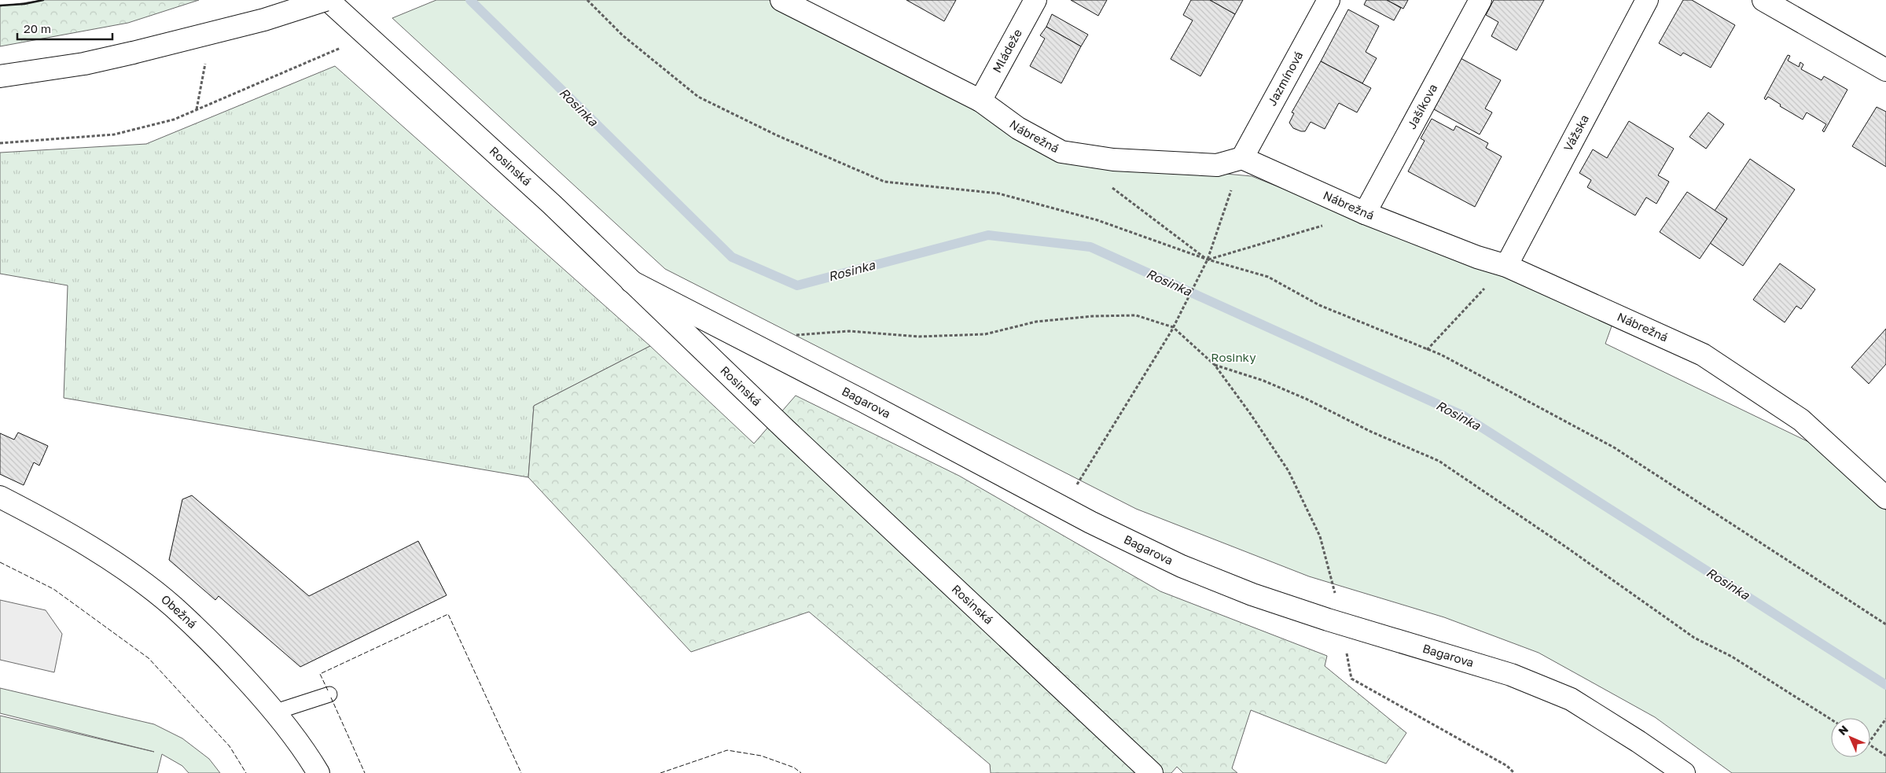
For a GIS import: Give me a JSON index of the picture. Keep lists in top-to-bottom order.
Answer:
{
  "streets": {
    "street": [
      "Mládeže",
      "Jazmínová",
      "Jašíkova",
      "Vážska",
      "Nábrežná",
      "Rosinská",
      "Bagarova",
      "Obežná"
    ]
  },
  "crossings": [
    ["Mládeže", "Nábrežná"],
    ["Jazmínová", "Nábrežná"],
    ["Jašíkova", "Nábrežná"],
    ["Vážska", "Nábrežná"],
    ["Rosinská", "Bagarova"]
  ],
  "water": ["Rosinka"],
  "parks": ["Rosinky"],
  "scale_bar": "20 m",
  "north": "top left"
}
